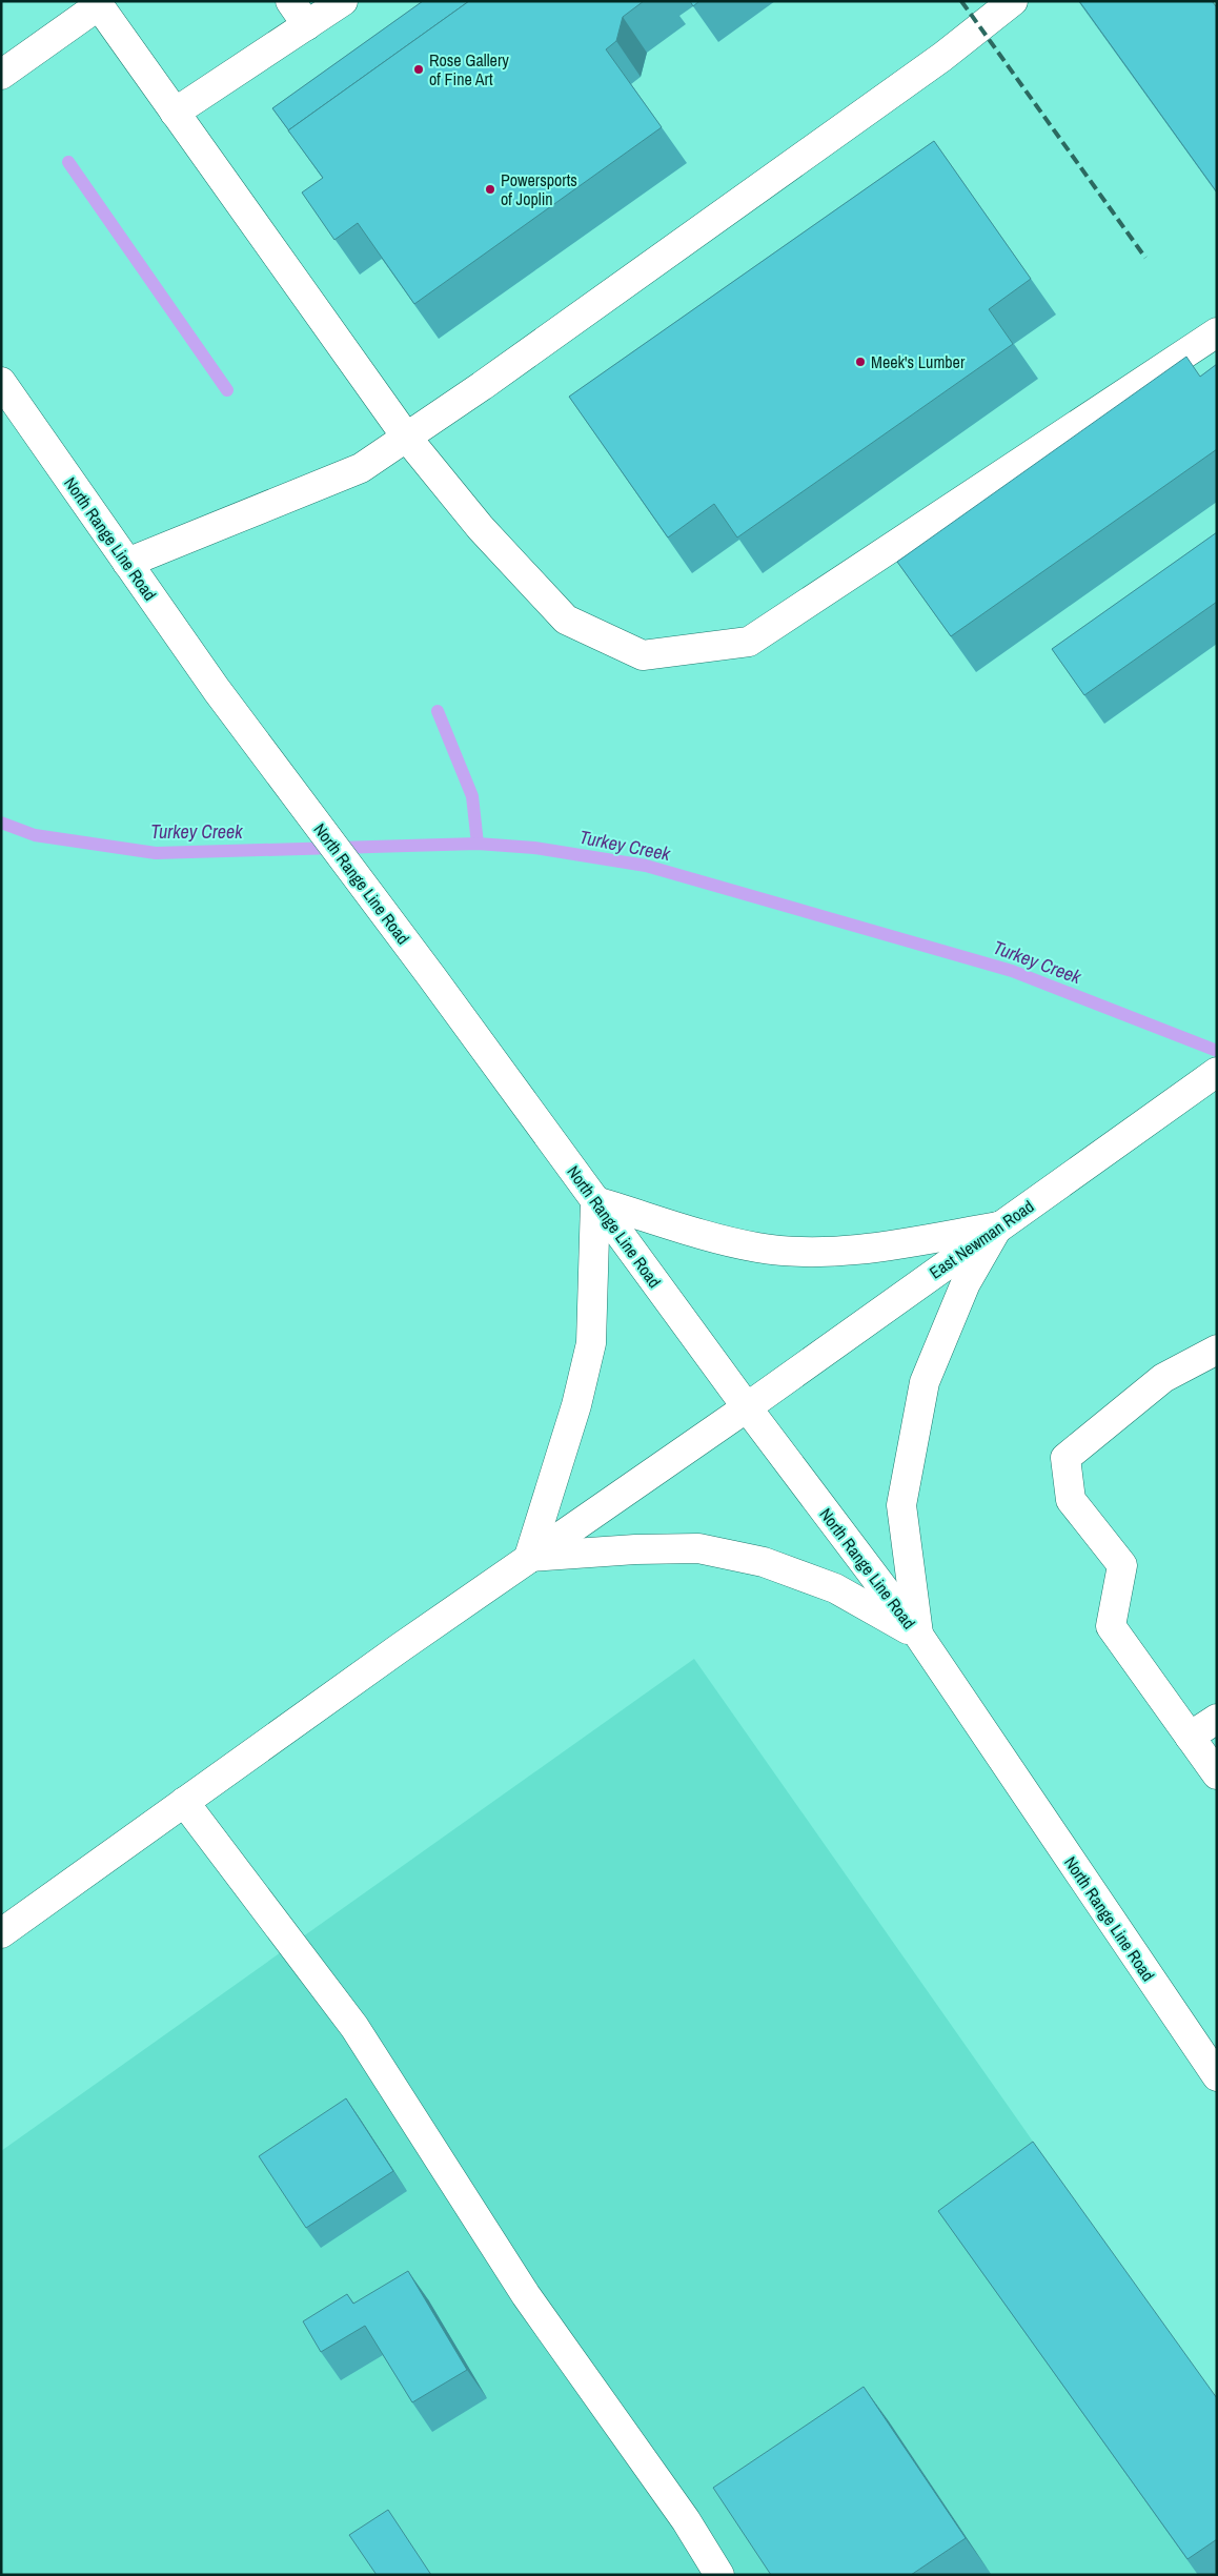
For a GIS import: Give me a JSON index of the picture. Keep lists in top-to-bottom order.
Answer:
{
  "streets": {
    "main road": ["North Range Line Road", "East Newman Road"]
  },
  "crossings": [
    ["North Range Line Road", "East Newman Road"]
  ],
  "water": ["Turkey Creek"],
  "places": ["Rose Gallery of Fine Art", "Powersports of Joplin", "Meek's Lumber"]
}
